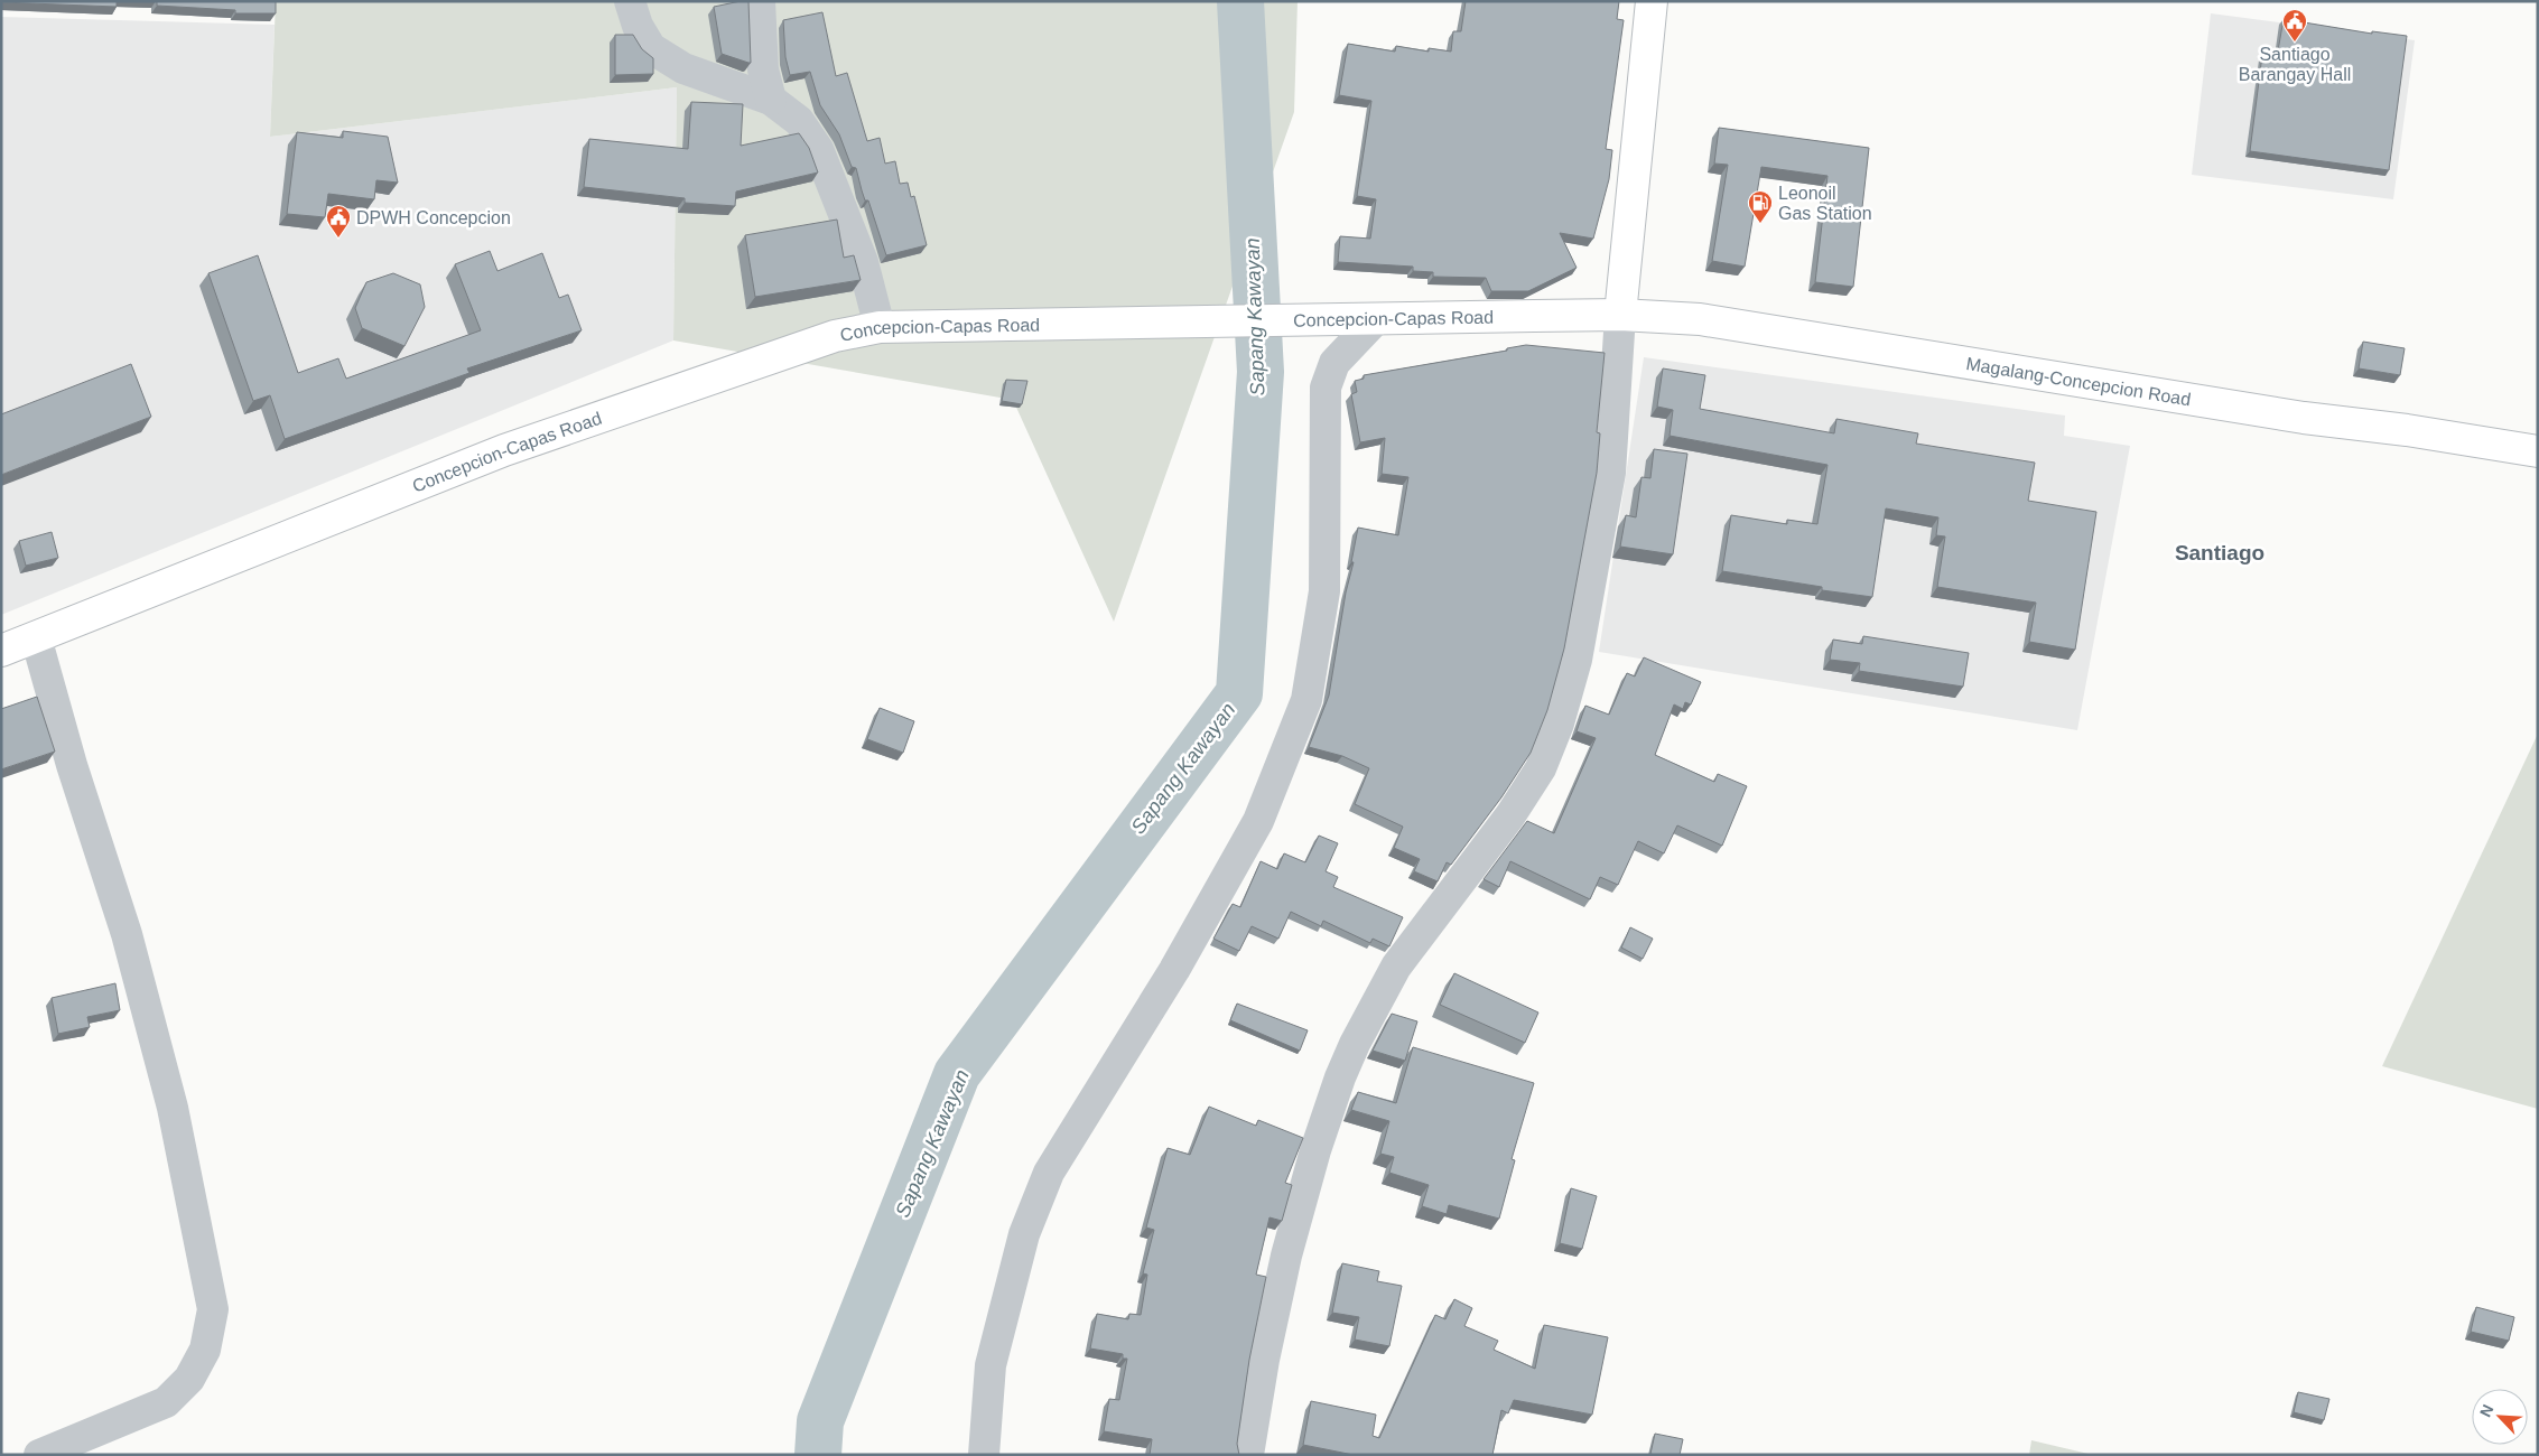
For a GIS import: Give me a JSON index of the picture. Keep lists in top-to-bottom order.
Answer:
{
  "streets": {
    "main road": ["Concepcion-Capas Road", "Magalang-Concepcion Road"]
  },
  "crossings": [
    ["Concepcion-Capas Road", "Magalang-Concepcion Road"]
  ],
  "districts": ["Santiago"],
  "water": ["Sapang Kawayan"],
  "places": {
    "public building": ["Santiago Barangay Hall", "DPWH Concepcion"],
    "fuel station": ["Leonoil Gas Station"]
  },
  "north": "top left"
}
